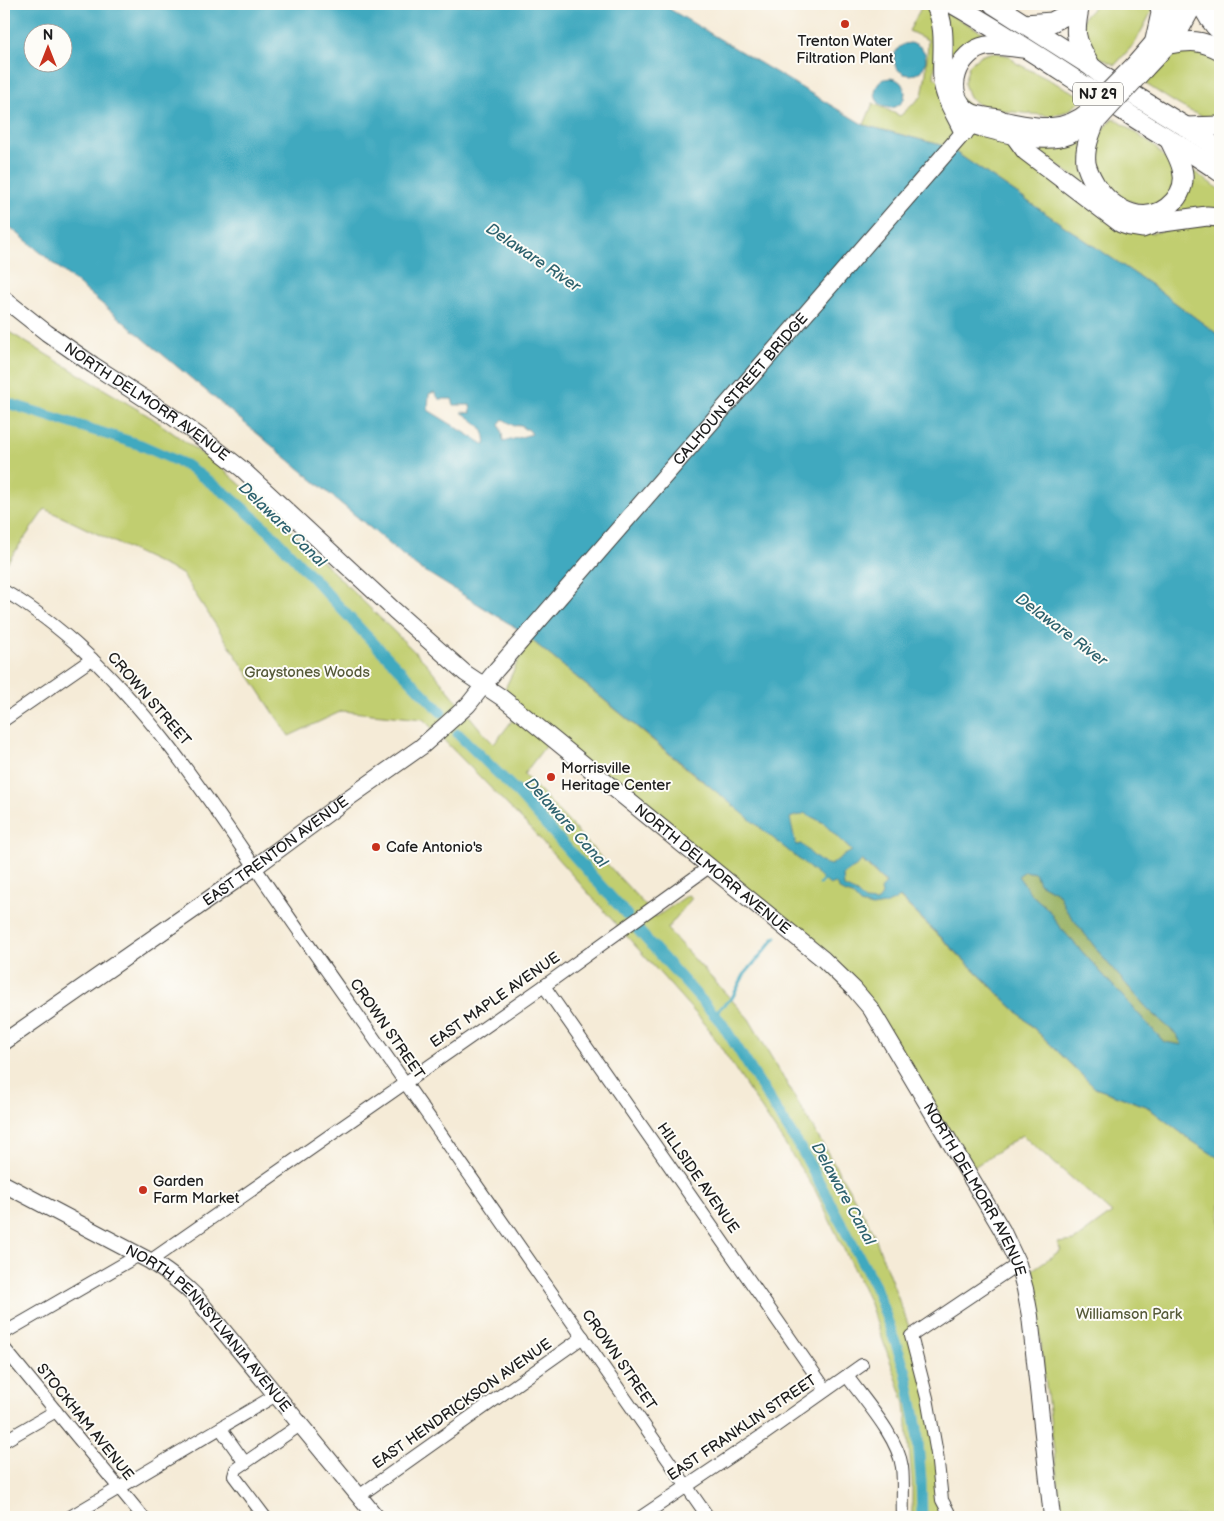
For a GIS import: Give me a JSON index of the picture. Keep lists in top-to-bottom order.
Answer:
{
  "streets": {
    "highway": ["NJ 29"],
    "main road": [
      "CALHOUN STREET BRIDGE",
      "NORTH DELMORR AVENUE",
      "EAST TRENTON AVENUE",
      "NORTH PENNSYLVANIA AVENUE"
    ],
    "street": [
      "CROWN STREET",
      "EAST MAPLE AVENUE",
      "HILLSIDE AVENUE",
      "EAST HENDRICKSON AVENUE",
      "STOCKHAM AVENUE",
      "EAST FRANKLIN STREET"
    ]
  },
  "crossings": [
    ["CALHOUN STREET BRIDGE", "EAST TRENTON AVENUE"],
    ["NORTH DELMORR AVENUE", "EAST TRENTON AVENUE"],
    ["NORTH DELMORR AVENUE", "EAST MAPLE AVENUE"],
    ["CROWN STREET", "EAST TRENTON AVENUE"],
    ["CROWN STREET", "EAST MAPLE AVENUE"],
    ["CROWN STREET", "EAST HENDRICKSON AVENUE"],
    ["CROWN STREET", "EAST FRANKLIN STREET"],
    ["EAST MAPLE AVENUE", "HILLSIDE AVENUE"],
    ["EAST MAPLE AVENUE", "NORTH PENNSYLVANIA AVENUE"],
    ["HILLSIDE AVENUE", "EAST FRANKLIN STREET"],
    ["NORTH PENNSYLVANIA AVENUE", "EAST HENDRICKSON AVENUE"]
  ],
  "water": ["Delaware River", "Delaware Canal"],
  "parks": ["Graystones Woods", "Williamson Park"],
  "places": [
    "Trenton Water Filtration Plant",
    "Morrisville Heritage Center",
    "Cafe Antonio's",
    "Garden Farm Market"
  ],
  "north": "top"
}
